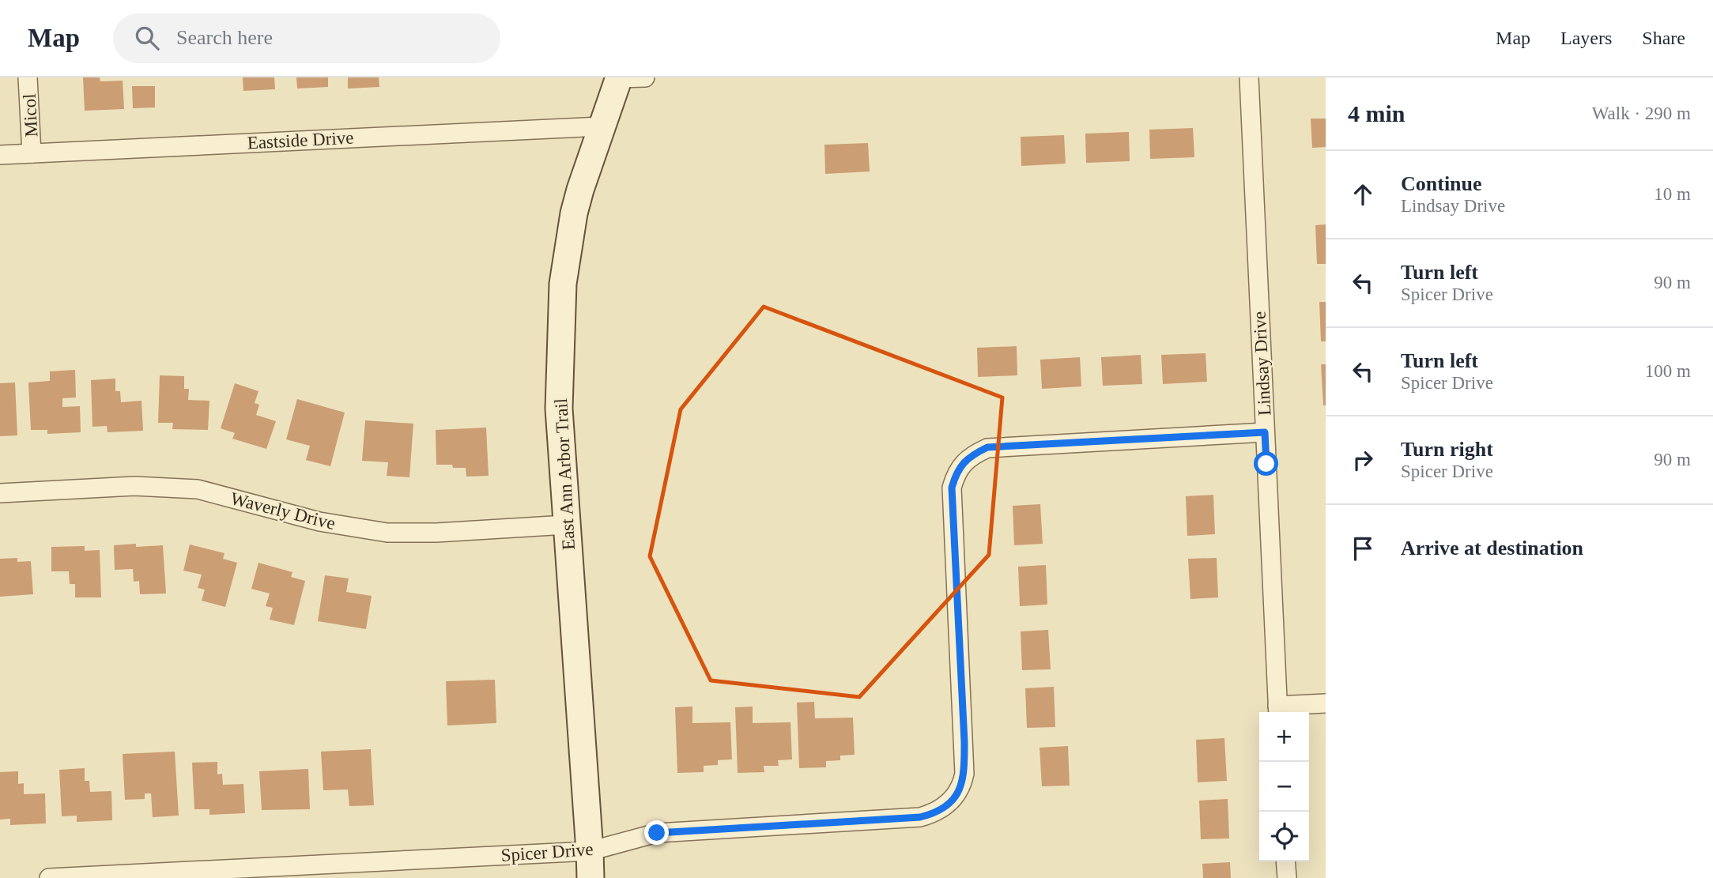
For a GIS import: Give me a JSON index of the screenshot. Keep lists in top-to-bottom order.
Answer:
{
  "streets": {
    "street": [
      "Micol",
      "Eastside Drive",
      "Lindsay Drive",
      "East Ann Arbor Trail",
      "Waverly Drive",
      "Spicer Drive"
    ]
  },
  "crossings": [
    ["Micol", "Eastside Drive"],
    ["Eastside Drive", "East Ann Arbor Trail"],
    ["Lindsay Drive", "Spicer Drive"],
    ["East Ann Arbor Trail", "Waverly Drive"],
    ["East Ann Arbor Trail", "Spicer Drive"]
  ],
  "page": {
    "header": "Map",
    "search": "Search here",
    "nav": ["Map", "Layers", "Share"],
    "heading": ["4 min", "Walk · 290 m"],
    "list": [
      ["Continue", "Lindsay Drive", "10 m"],
      ["Turn left", "Spicer Drive", "90 m"],
      ["Turn left", "Spicer Drive", "100 m"],
      ["Turn right", "Spicer Drive", "90 m"],
      "Arrive at destination"
    ],
    "map_buttons": ["+", "−"]
  }
}
